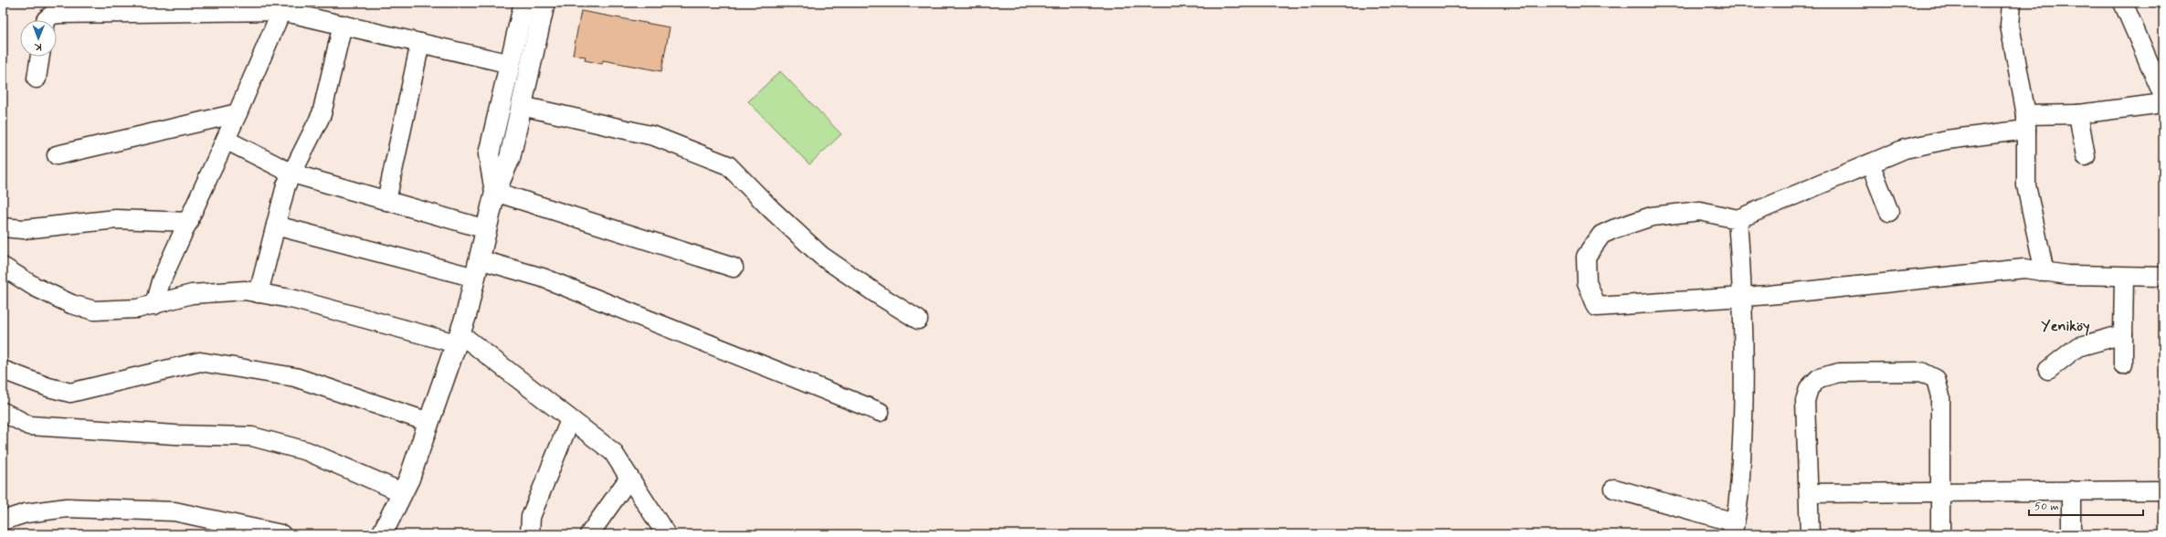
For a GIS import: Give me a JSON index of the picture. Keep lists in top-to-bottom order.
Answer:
{
  "districts": ["Yeniköy"],
  "scale_bar": "50 m",
  "north": "bottom"
}
